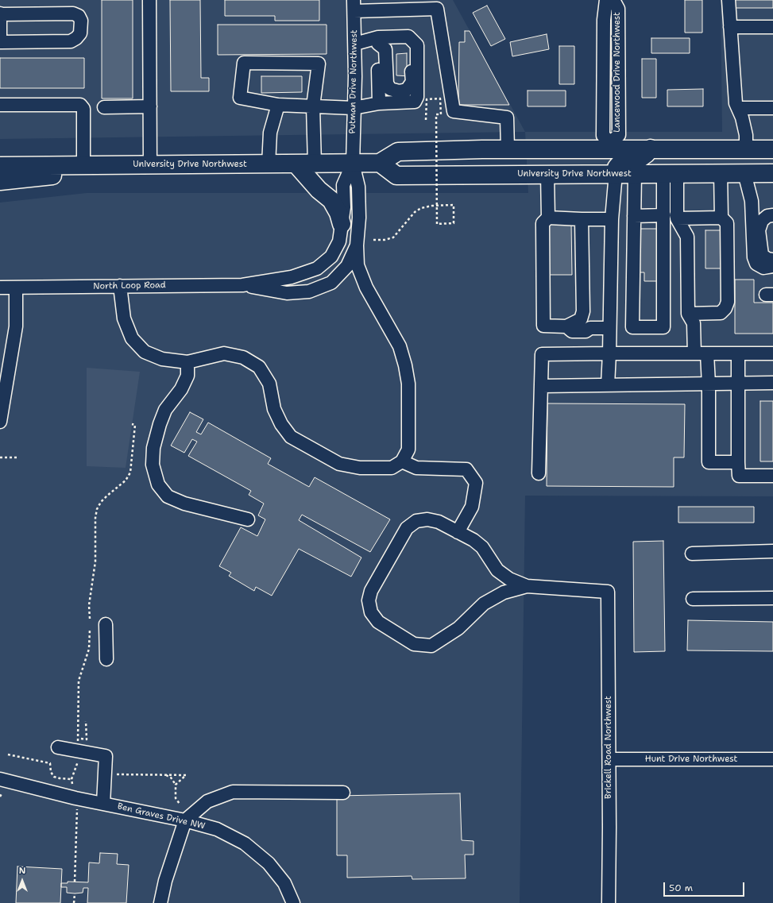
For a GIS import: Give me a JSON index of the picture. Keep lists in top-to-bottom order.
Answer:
{
  "streets": {
    "highway": ["University Drive Northwest"],
    "street": [
      "Lancewood Drive Northwest",
      "Putman Drive Northwest",
      "North Loop Road",
      "Brickell Road Northwest",
      "Hunt Drive Northwest",
      "Ben Graves Drive NW"
    ]
  },
  "crossings": [
    ["Lancewood Drive Northwest", "University Drive Northwest"],
    ["Putman Drive Northwest", "University Drive Northwest"],
    ["Putman Drive Northwest", "North Loop Road"],
    ["University Drive Northwest", "North Loop Road"],
    ["Brickell Road Northwest", "Hunt Drive Northwest"]
  ],
  "scale_bar": "50 m",
  "north": "top"
}
